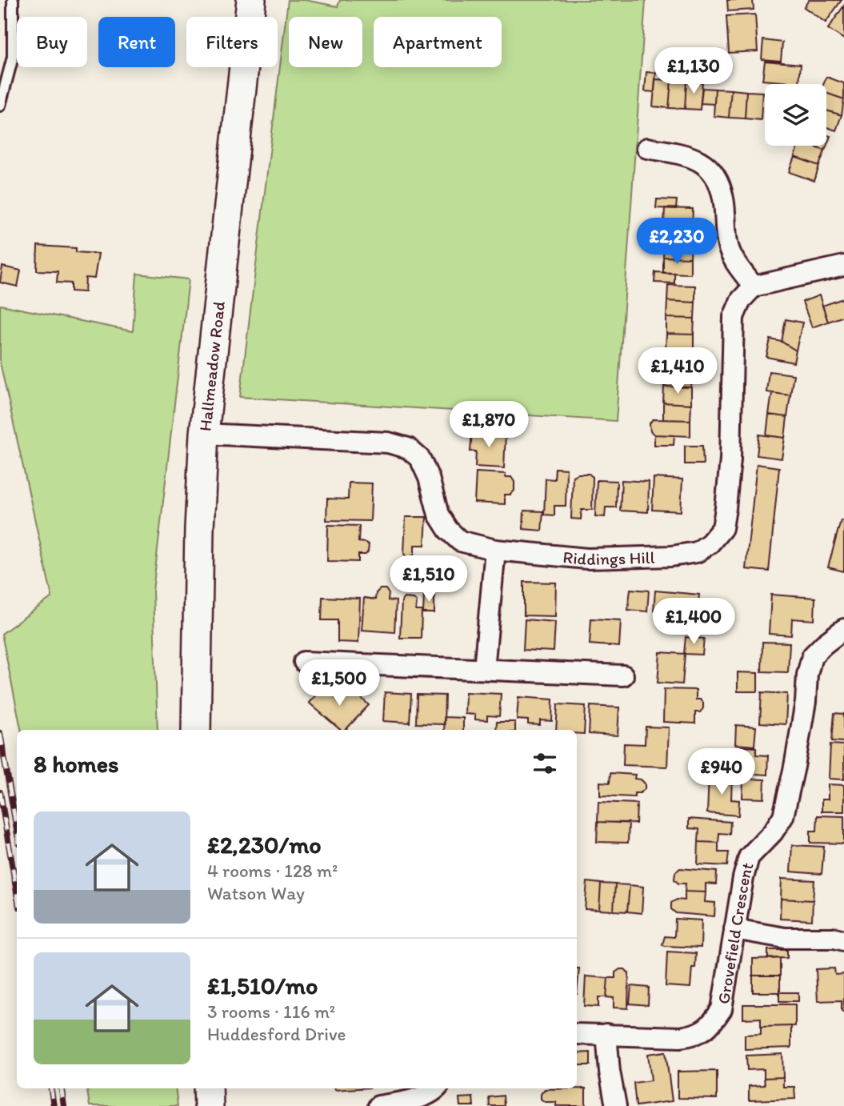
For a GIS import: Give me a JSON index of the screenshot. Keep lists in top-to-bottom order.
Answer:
{
  "streets": {
    "street": ["Hallmeadow Road", "Riddings Hill", "Grovefield Crescent"]
  },
  "crossings": [
    ["Hallmeadow Road", "Riddings Hill"]
  ],
  "page": {
    "chip": [
      "Buy",
      "Rent",
      "Filters",
      "New",
      "Apartment"
    ],
    "price": [
      "£1,130",
      "£2,230",
      "£1,410",
      "£1,870",
      "£1,510",
      "£1,400",
      "£1,500",
      "£940"
    ],
    "heading": "8 homes",
    "list": [
      {
        "name": "£2,230/mo",
        "note": "4 rooms · 128 m² · Watson Way"
      },
      {
        "name": "£1,510/mo",
        "note": "3 rooms · 116 m² · Huddesford Drive"
      }
    ]
  }
}
